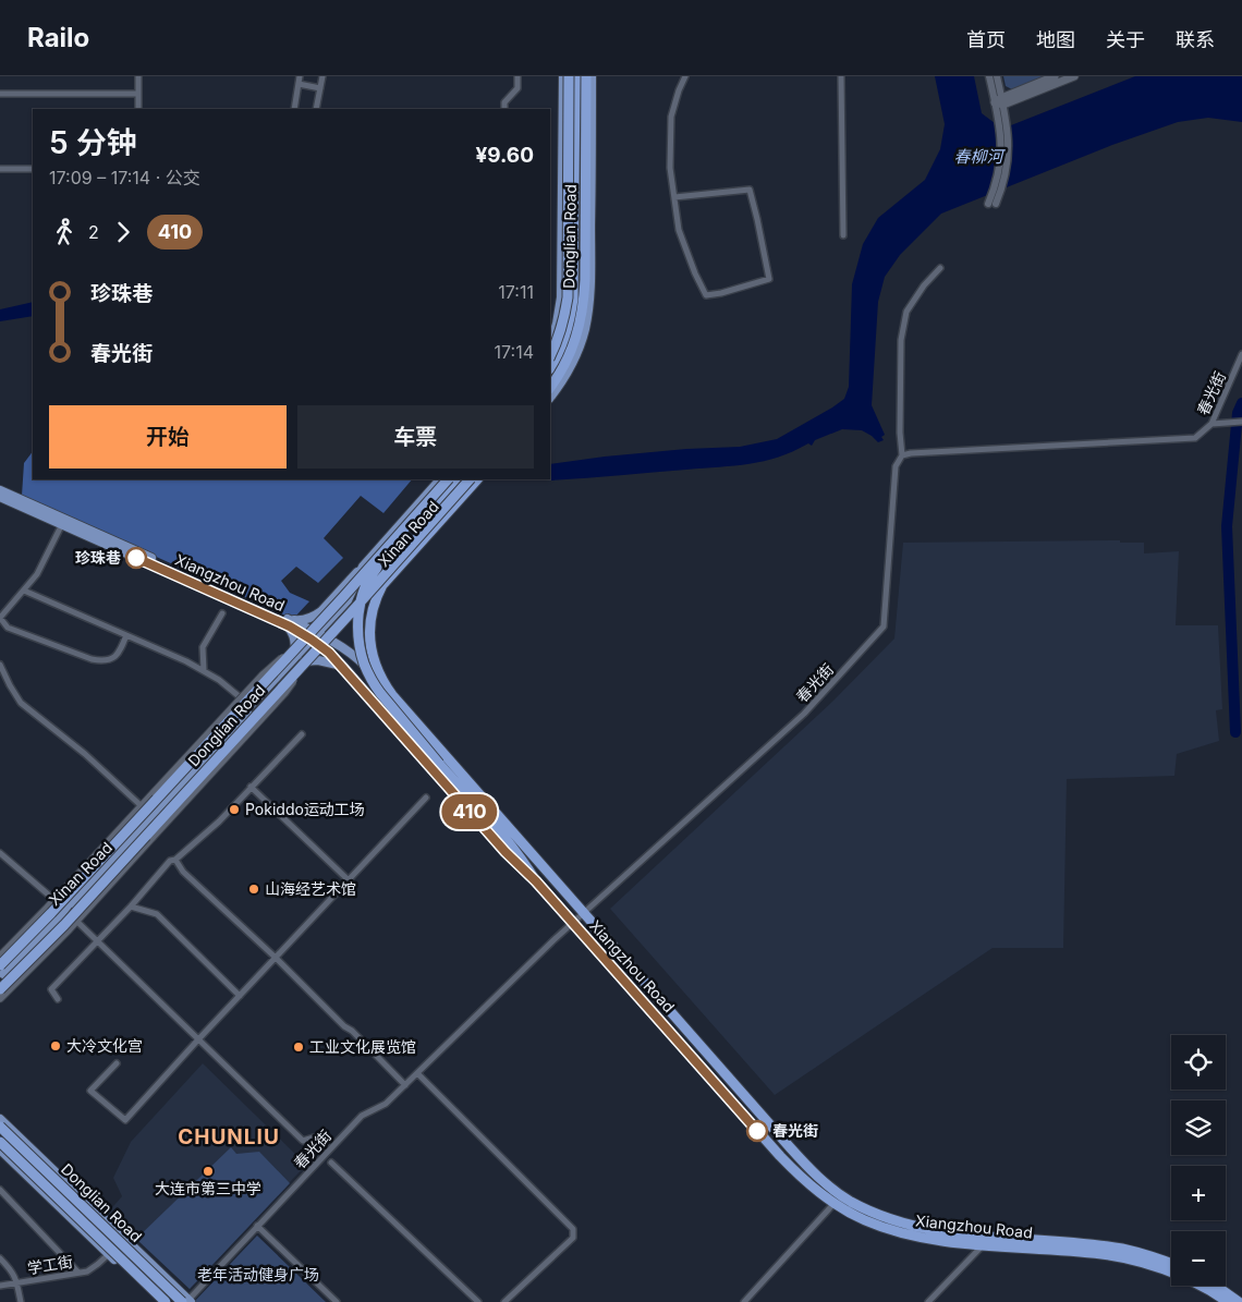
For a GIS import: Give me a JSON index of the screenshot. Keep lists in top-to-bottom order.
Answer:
{
  "streets": {
    "highway": ["Donglian Road", "Xinan Road", "Xiangzhou Road"],
    "street": ["春光街", "学工街"]
  },
  "crossings": [
    ["Donglian Road", "春光街"],
    ["Donglian Road", "Xinan Road"],
    ["Donglian Road", "Xiangzhou Road"],
    ["春光街", "Xiangzhou Road"],
    ["Xinan Road", "Xiangzhou Road"]
  ],
  "districts": ["CHUNLIU"],
  "water": ["春柳河"],
  "parks": ["老年活动健身广场"],
  "places": [
    "珍珠巷",
    "Pokiddo运动工场",
    "山海经艺术馆",
    "大冷文化宫",
    "工业文化展览馆",
    "春光街",
    "大连市第三中学"
  ],
  "lines": ["bus line 410"],
  "page": {
    "header": "Railo",
    "nav": [
      "首页",
      "地图",
      "关于",
      "联系"
    ],
    "on_map": "410",
    "heading": ["5 分钟", "17:09 – 17:14 · 公交", "¥9.60"],
    "legs": ["2", "410"],
    "list": [
      {
        "name": "珍珠巷",
        "value": "17:11"
      },
      {
        "name": "春光街",
        "value": "17:14"
      }
    ],
    "buttons": ["开始", "车票"],
    "map_buttons": ["+", "−"]
  }
}
